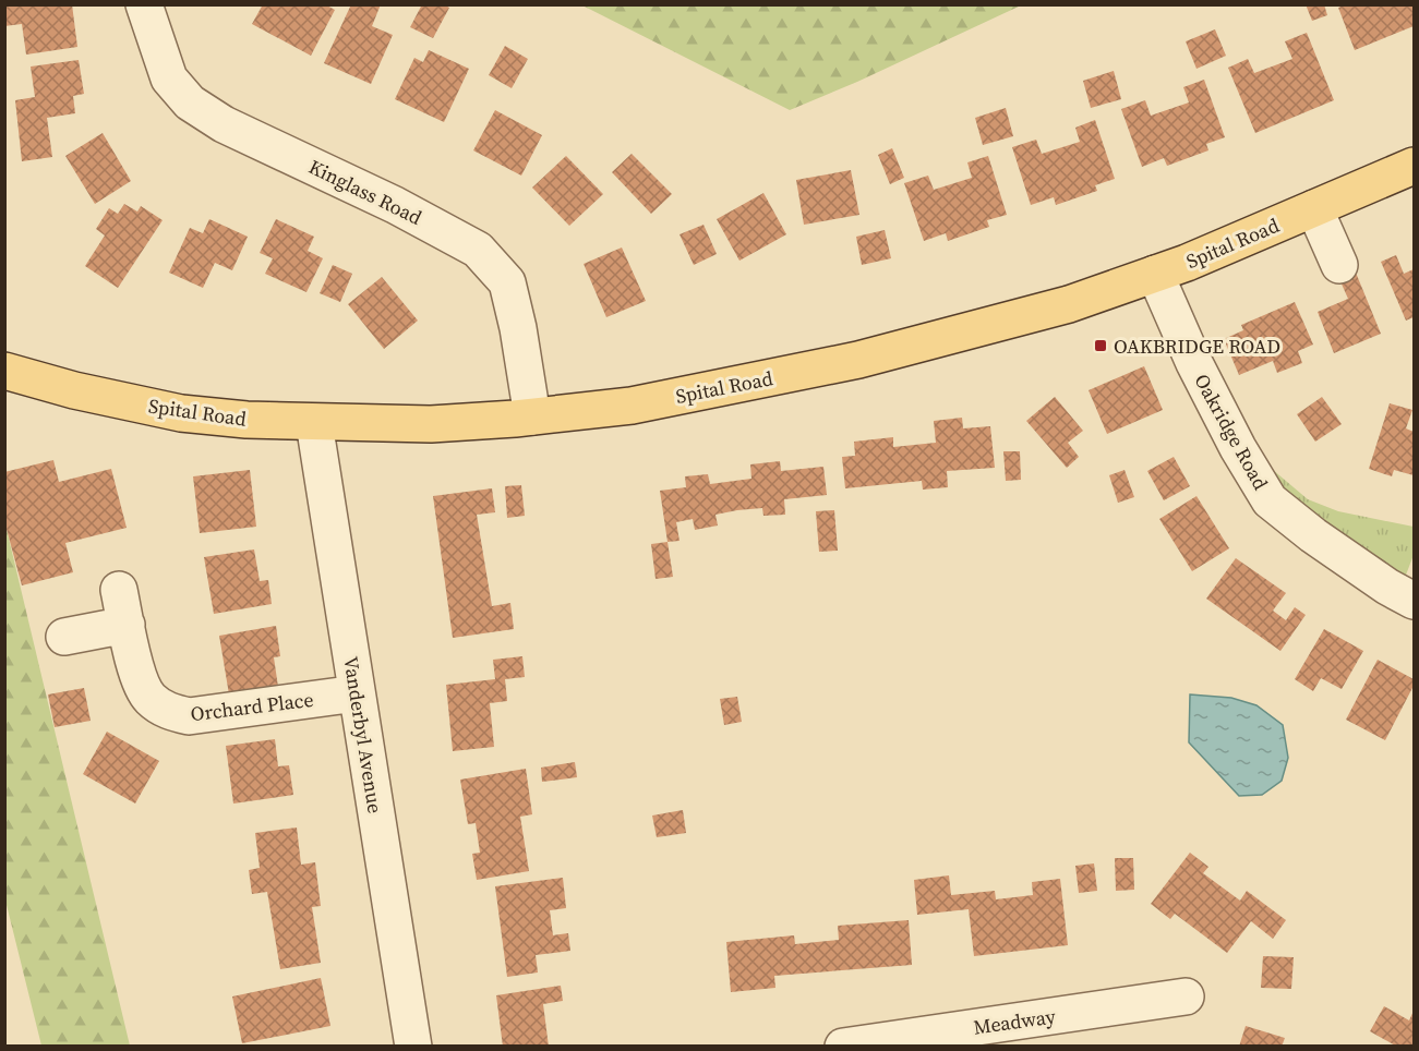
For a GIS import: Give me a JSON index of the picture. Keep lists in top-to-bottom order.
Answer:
{
  "streets": {
    "main road": ["Spital Road"],
    "street": [
      "Kinglass Road",
      "Oakridge Road",
      "Orchard Place",
      "Vanderbyl Avenue",
      "Meadway"
    ]
  },
  "crossings": [
    ["Kinglass Road", "Spital Road"],
    ["Spital Road", "Oakridge Road"],
    ["Spital Road", "Vanderbyl Avenue"],
    ["Orchard Place", "Vanderbyl Avenue"]
  ],
  "places": {
    "transit": ["OAKBRIDGE ROAD"]
  }
}
